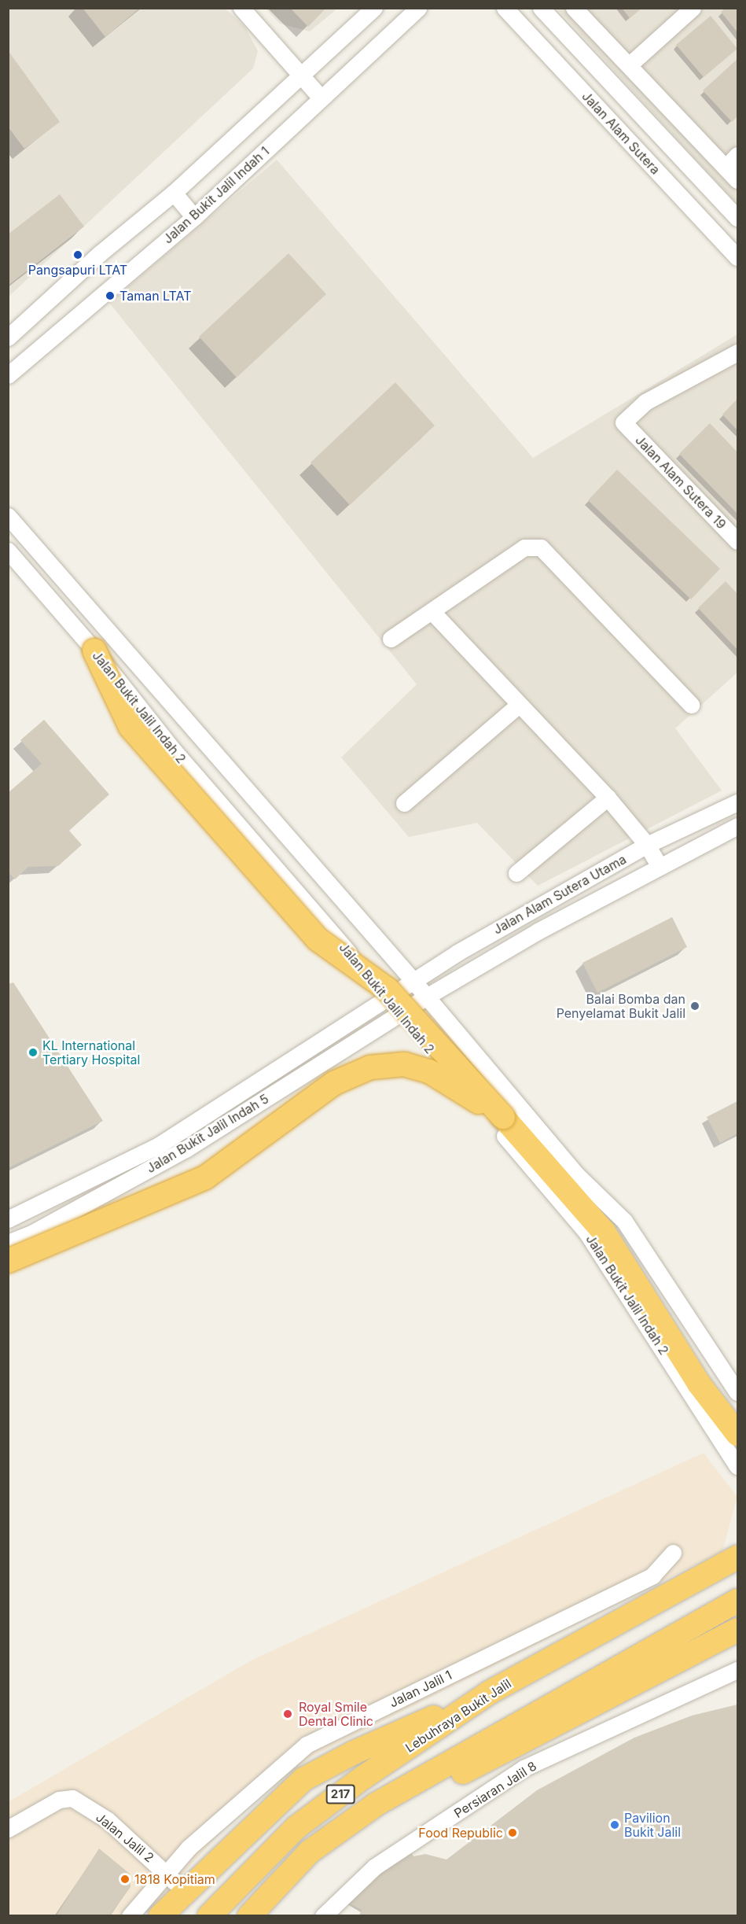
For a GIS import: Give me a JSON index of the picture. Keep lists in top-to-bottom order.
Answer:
{
  "streets": {
    "highway": ["Lebuhraya Bukit Jalil", "217"],
    "street": [
      "Jalan Alam Sutera",
      "Jalan Bukit Jalil Indah 1",
      "Jalan Alam Sutera 19",
      "Jalan Bukit Jalil Indah 2",
      "Jalan Alam Sutera Utama",
      "Jalan Bukit Jalil Indah 5",
      "Jalan Jalil 1",
      "Persiaran Jalil 8",
      "Jalan Jalil 2"
    ]
  },
  "crossings": [
    ["Jalan Bukit Jalil Indah 2", "Jalan Alam Sutera Utama"],
    ["Jalan Bukit Jalil Indah 2", "Jalan Bukit Jalil Indah 5"],
    ["Jalan Alam Sutera Utama", "Jalan Bukit Jalil Indah 5"],
    ["Jalan Jalil 1", "Jalan Jalil 2"]
  ],
  "places": [
    "Pangsapuri LTAT",
    "Taman LTAT",
    "Balai Bomba dan Penyelamat Bukit Jalil",
    "KL International Tertiary Hospital",
    "Royal Smile Dental Clinic",
    "Pavilion Bukit Jalil",
    "Food Republic",
    "1818 Kopitiam"
  ]
}
